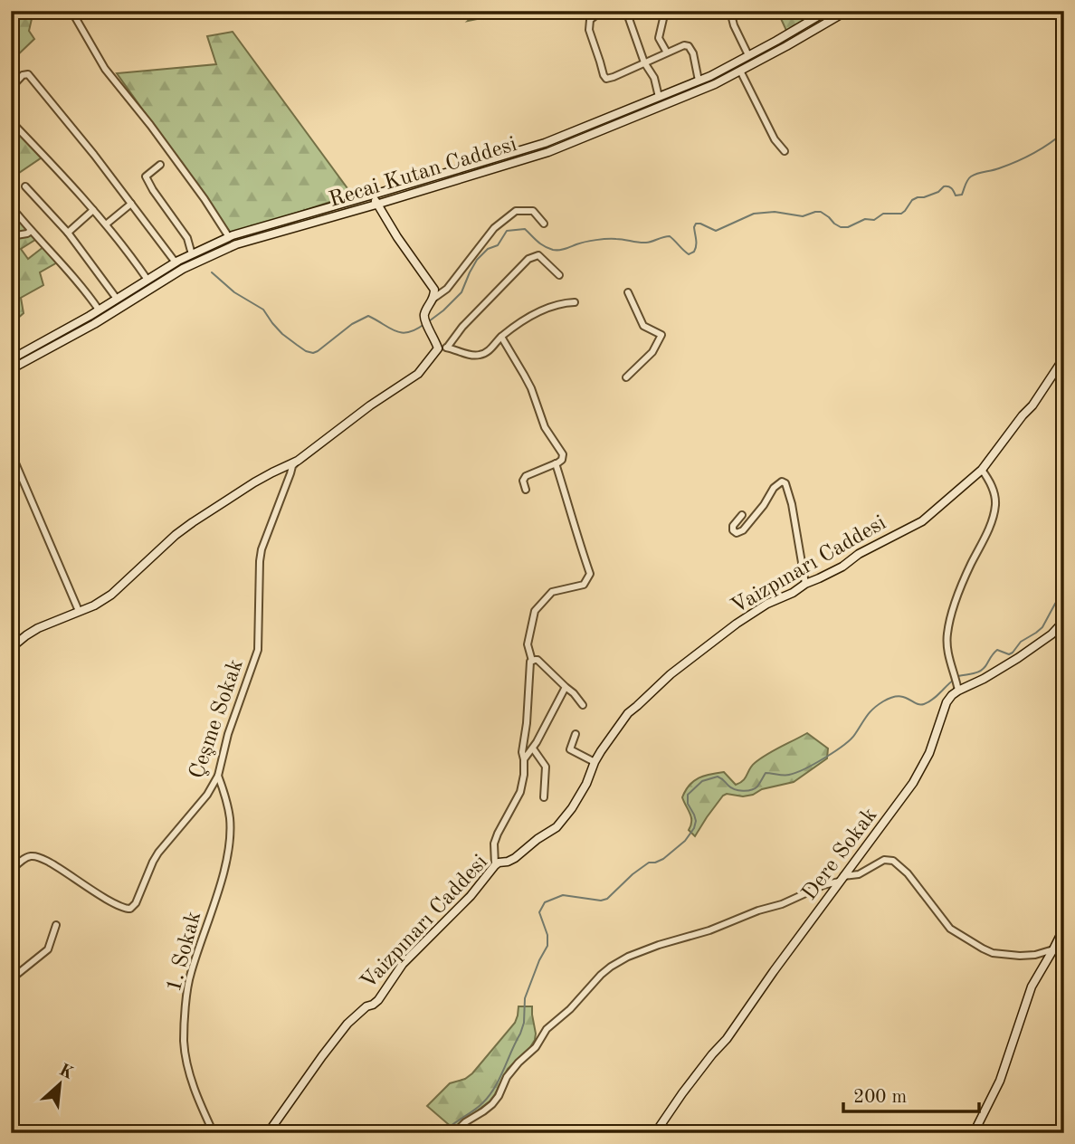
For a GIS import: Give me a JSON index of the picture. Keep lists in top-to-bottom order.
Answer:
{
  "streets": {
    "street": [
      "Recai Kutan Caddesi",
      "Vaizpınarı Caddesi",
      "Çeşme Sokak",
      "Dere Sokak",
      "1. Sokak"
    ]
  },
  "crossings": [
    ["Çeşme Sokak", "1. Sokak"]
  ],
  "scale_bar": "200 m",
  "north": "top right"
}
